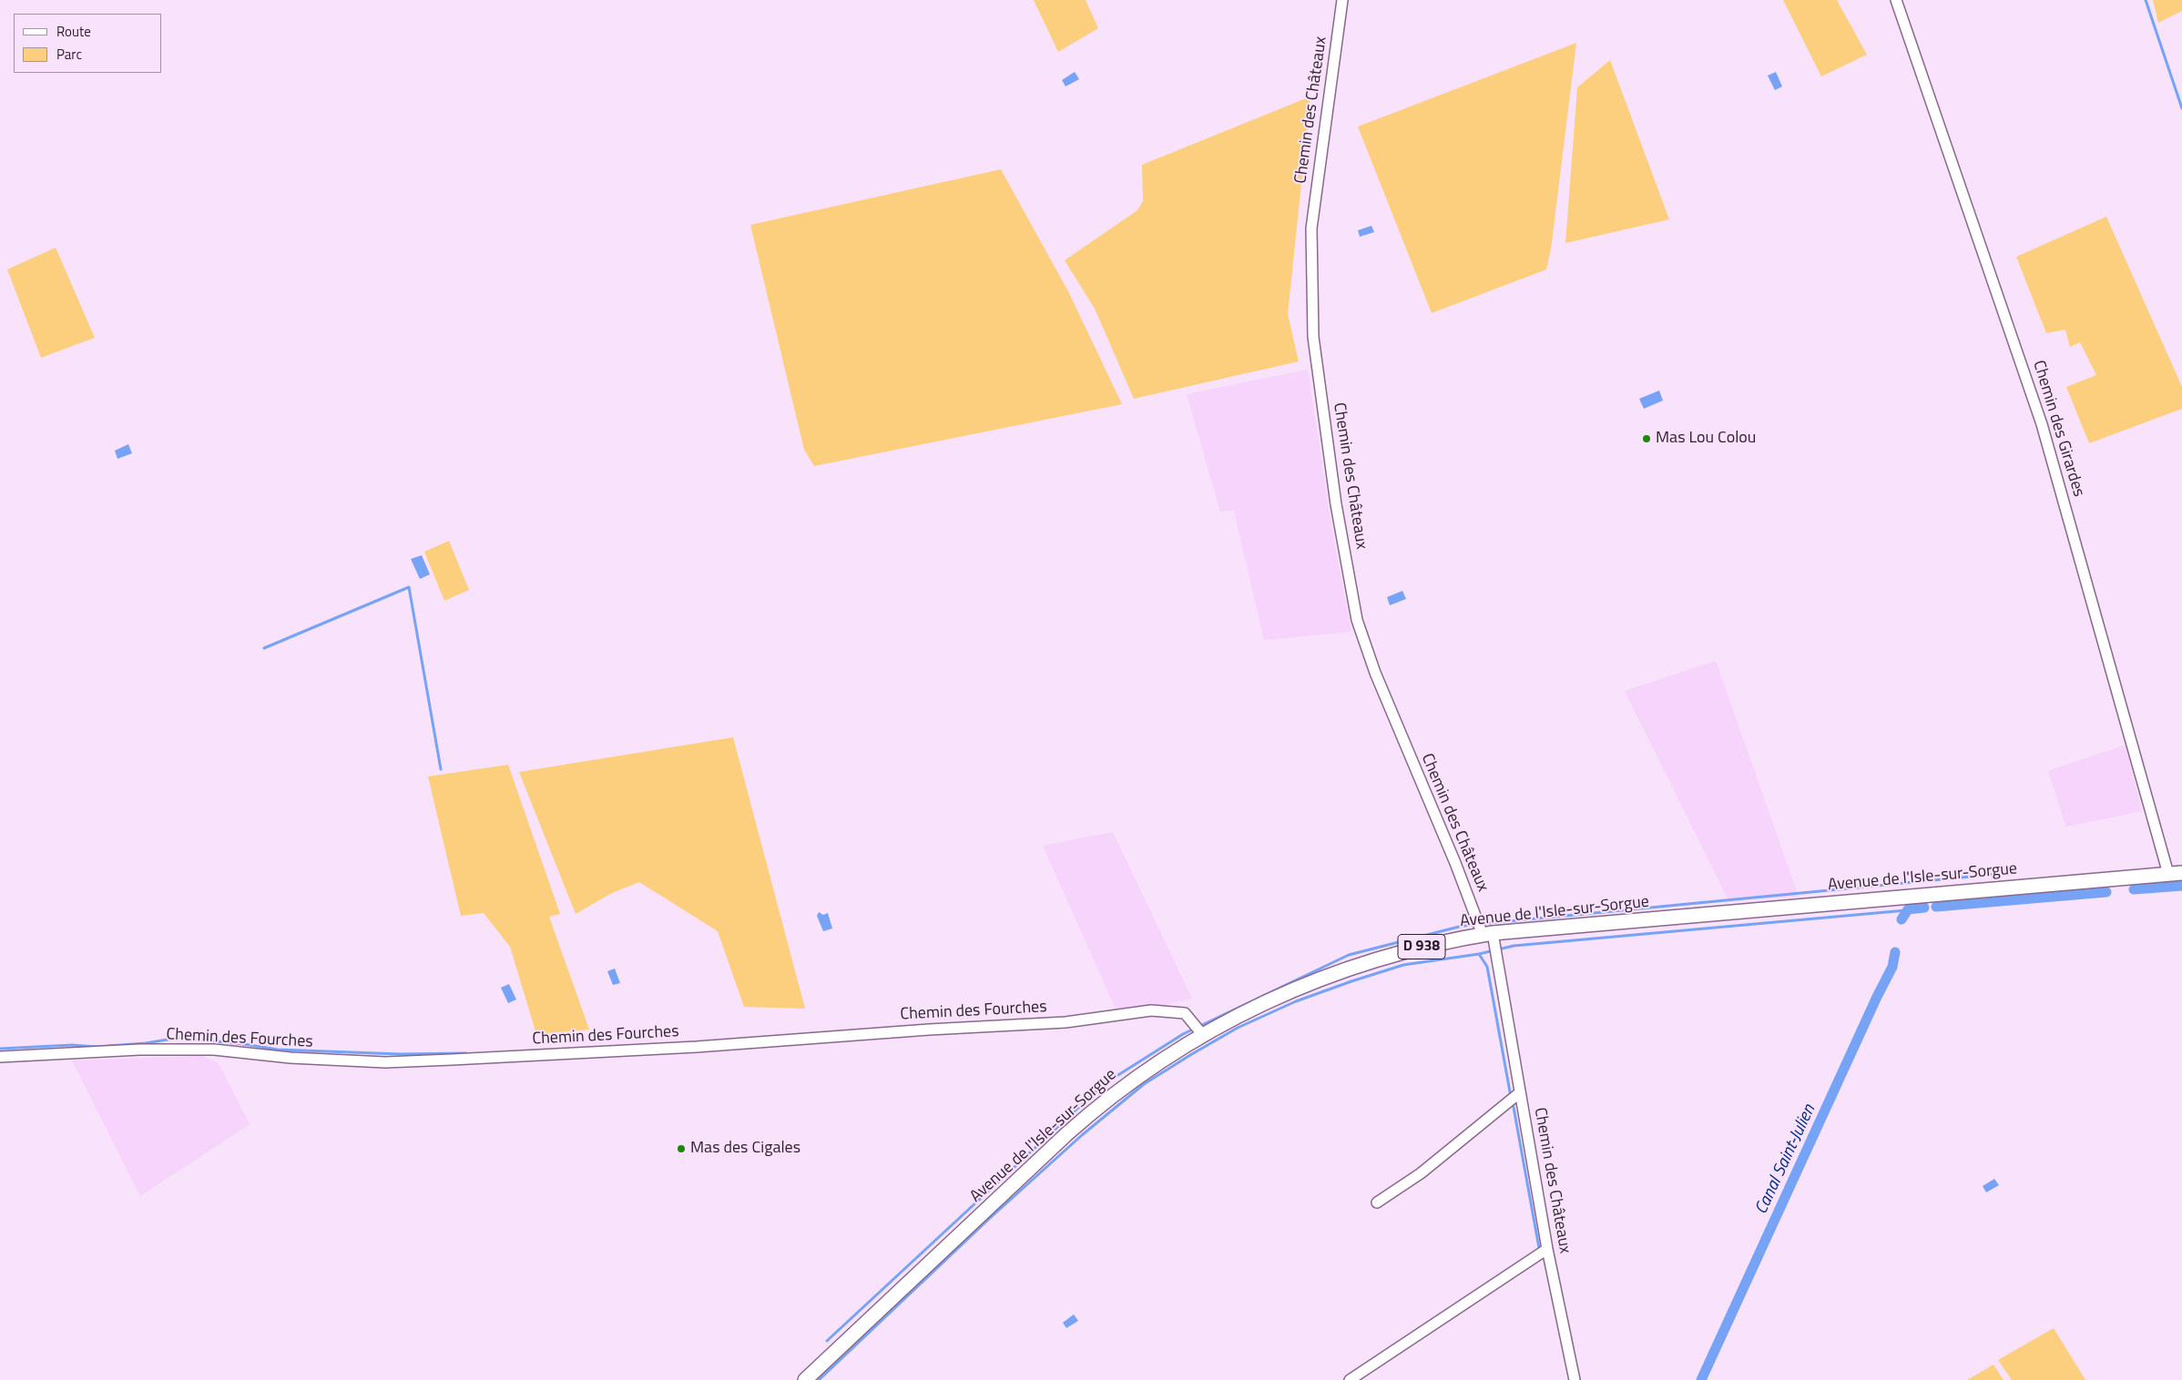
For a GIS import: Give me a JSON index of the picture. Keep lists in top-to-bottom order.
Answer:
{
  "streets": {
    "main road": ["Avenue de l'Isle-sur-Sorgue", "D 938"],
    "street": ["Chemin des Châteaux", "Chemin des Girardes", "Chemin des Fourches"]
  },
  "crossings": [
    ["Chemin des Châteaux", "Avenue de l'Isle-sur-Sorgue"],
    ["Chemin des Girardes", "Avenue de l'Isle-sur-Sorgue"],
    ["Avenue de l'Isle-sur-Sorgue", "Chemin des Fourches"]
  ],
  "water": ["Canal Saint-Julien"],
  "places": ["Mas Lou Colou", "Mas des Cigales"],
  "legend": ["Route", "Parc"]
}
